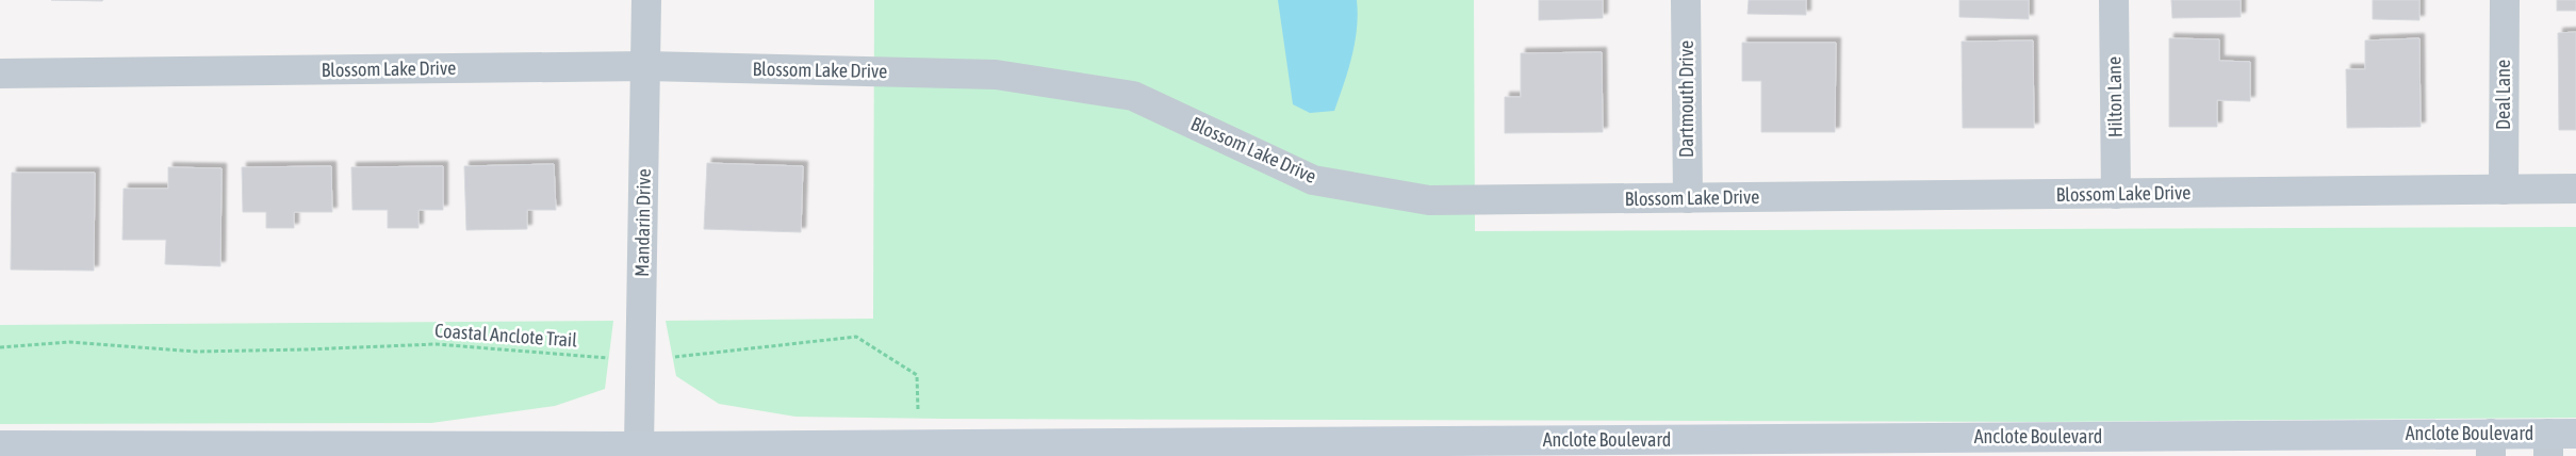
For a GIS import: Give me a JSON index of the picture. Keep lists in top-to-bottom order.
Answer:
{
  "streets": {
    "street": [
      "Blossom Lake Drive",
      "Deal Lane",
      "Hilton Lane",
      "Dartmouth Drive",
      "Mandarin Drive",
      "Anclote Boulevard"
    ],
    "path": ["Coastal Anclote Trail"]
  },
  "crossings": [
    ["Blossom Lake Drive", "Deal Lane"],
    ["Blossom Lake Drive", "Hilton Lane"],
    ["Blossom Lake Drive", "Dartmouth Drive"],
    ["Blossom Lake Drive", "Mandarin Drive"],
    ["Mandarin Drive", "Coastal Anclote Trail"],
    ["Mandarin Drive", "Anclote Boulevard"],
    ["Coastal Anclote Trail", "Anclote Boulevard"]
  ]
}
